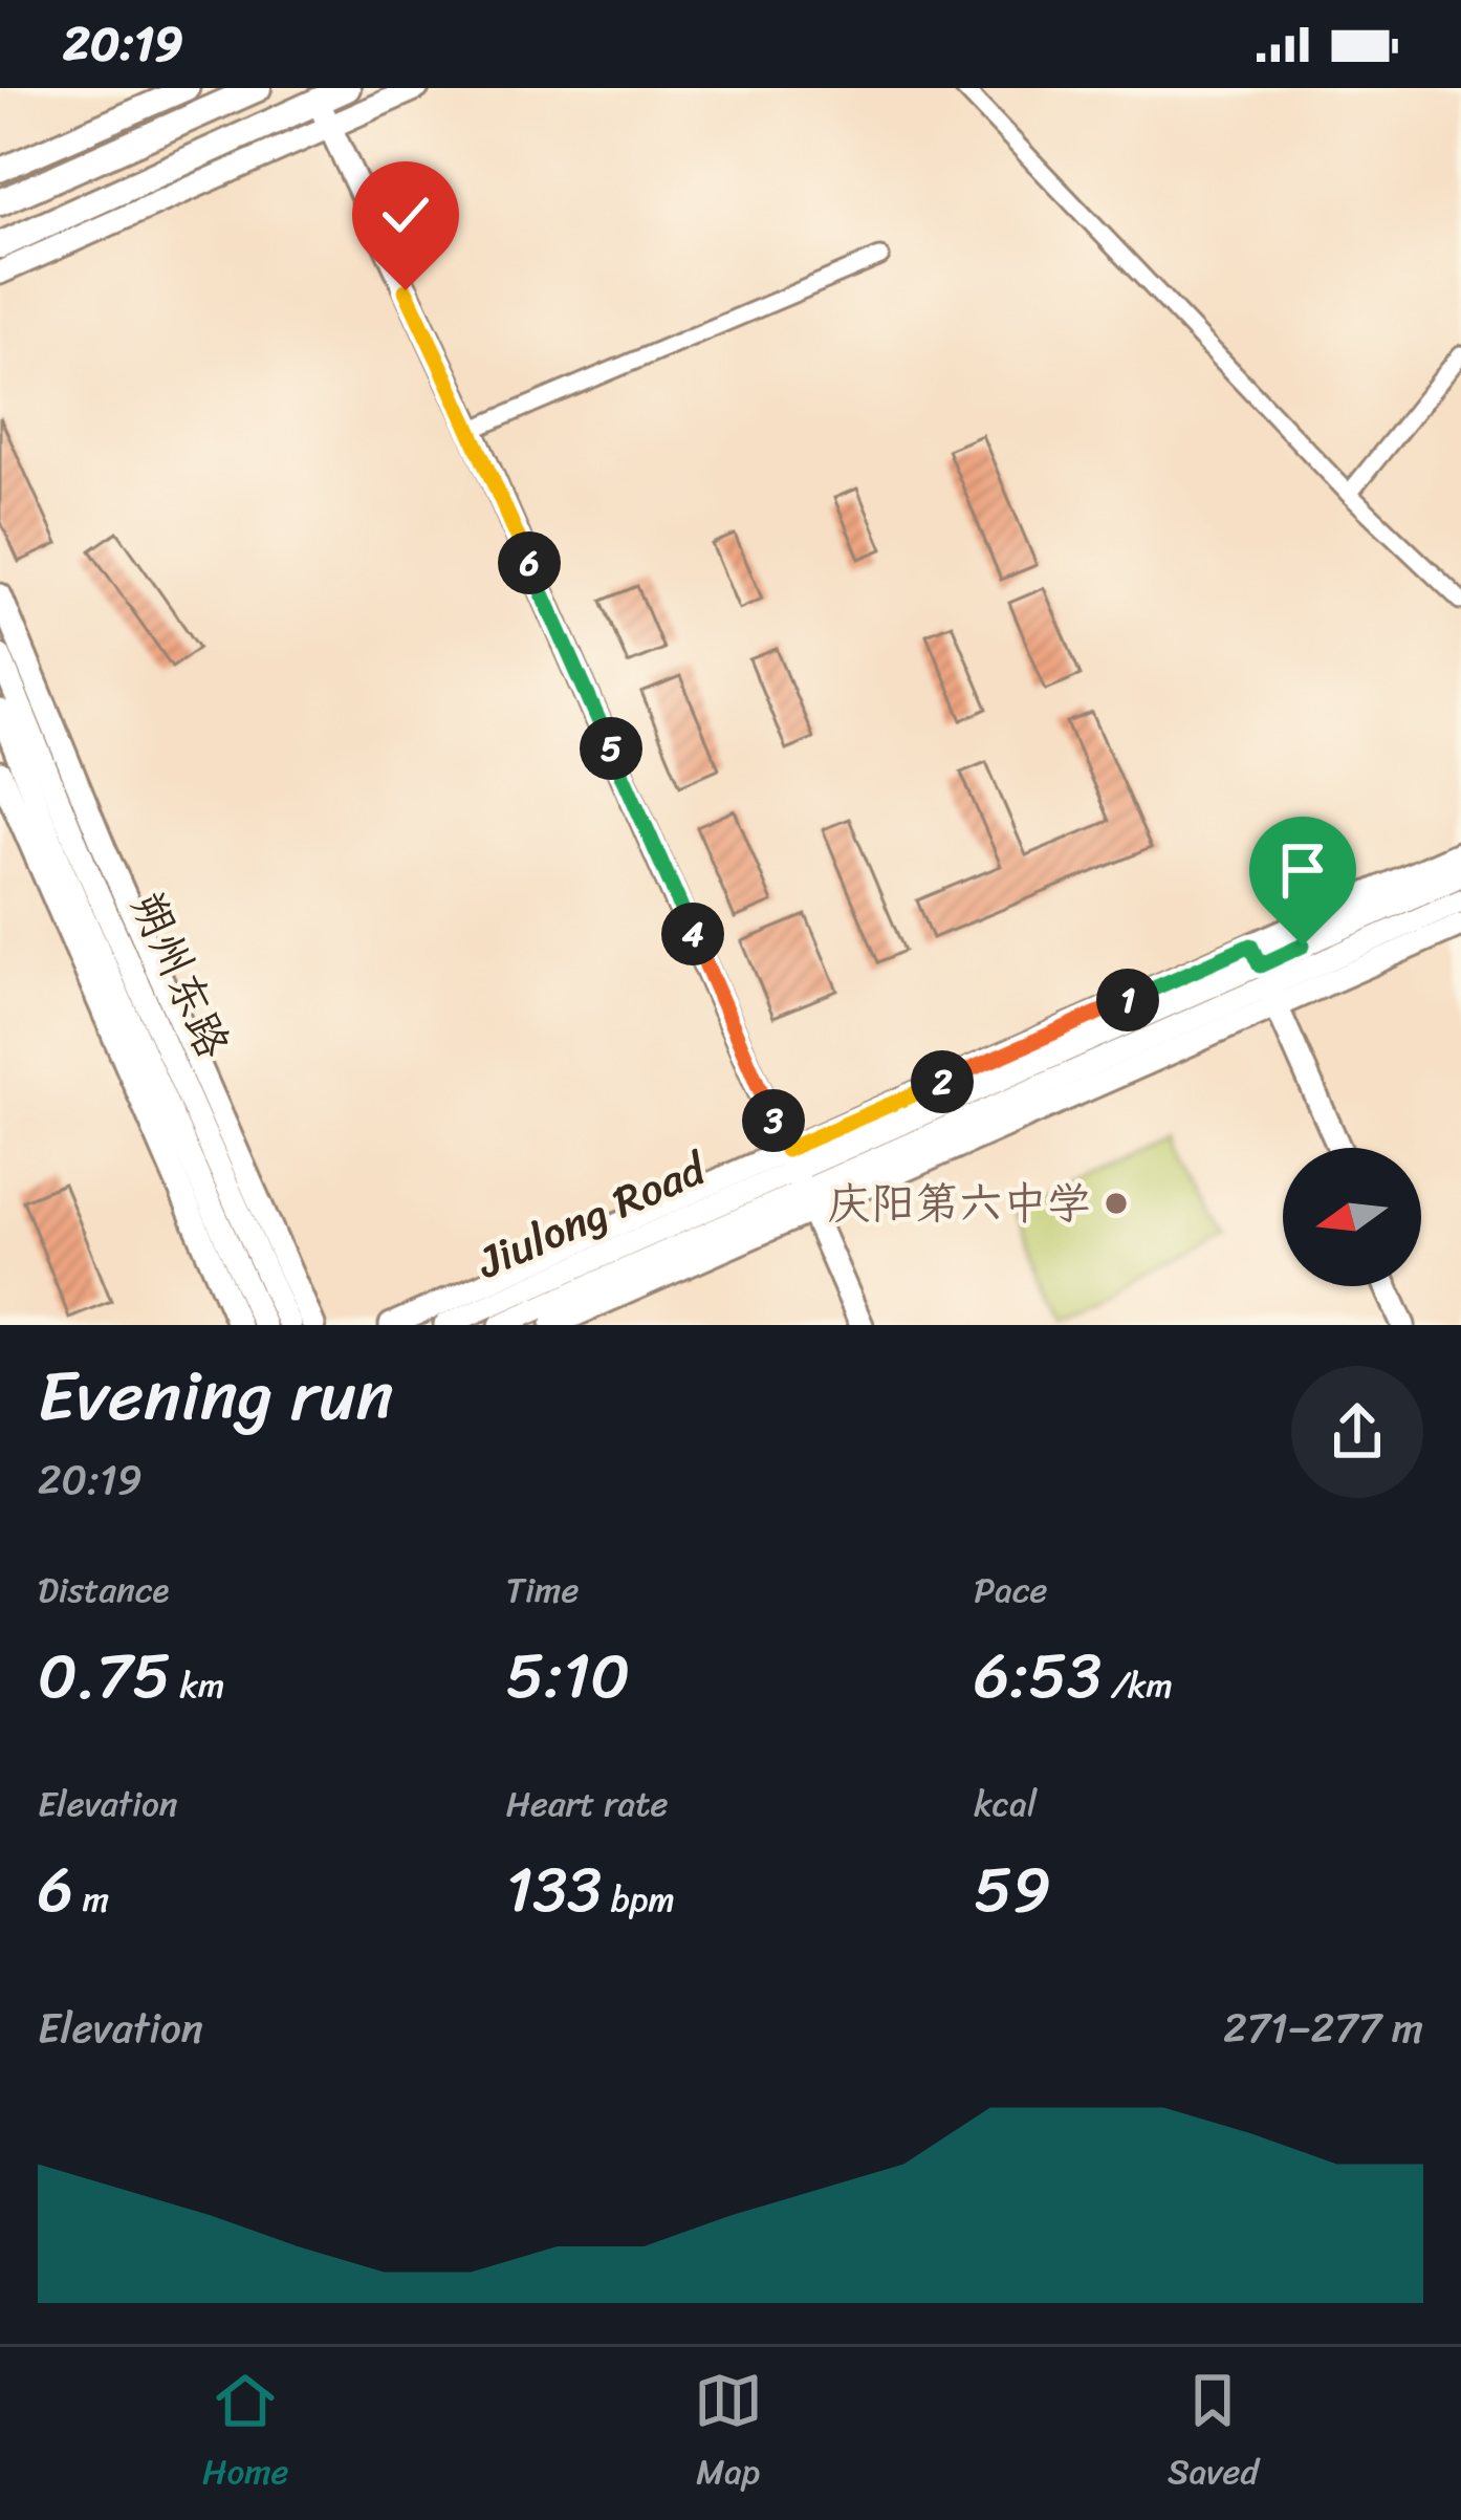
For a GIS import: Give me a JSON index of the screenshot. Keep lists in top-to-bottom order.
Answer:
{
  "streets": {
    "street": ["朔州东路", "Jiulong Road"]
  },
  "places": ["庆阳第六中学"],
  "north": "left",
  "page": {
    "status": "20:19",
    "pins": [
      "6",
      "5",
      "4",
      "1",
      "2",
      "3"
    ],
    "heading": ["Evening run", "20:19"],
    "stats": [
      ["Distance", "0.75 km"],
      ["Time", "5:10"],
      ["Pace", "6:53 /km"],
      ["Elevation", "6 m"],
      ["Heart rate", "133 bpm"],
      ["kcal", "59"]
    ],
    "chart": ["Elevation", "271–277 m"],
    "tabs": ["Home", "Map", "Saved"]
  }
}
